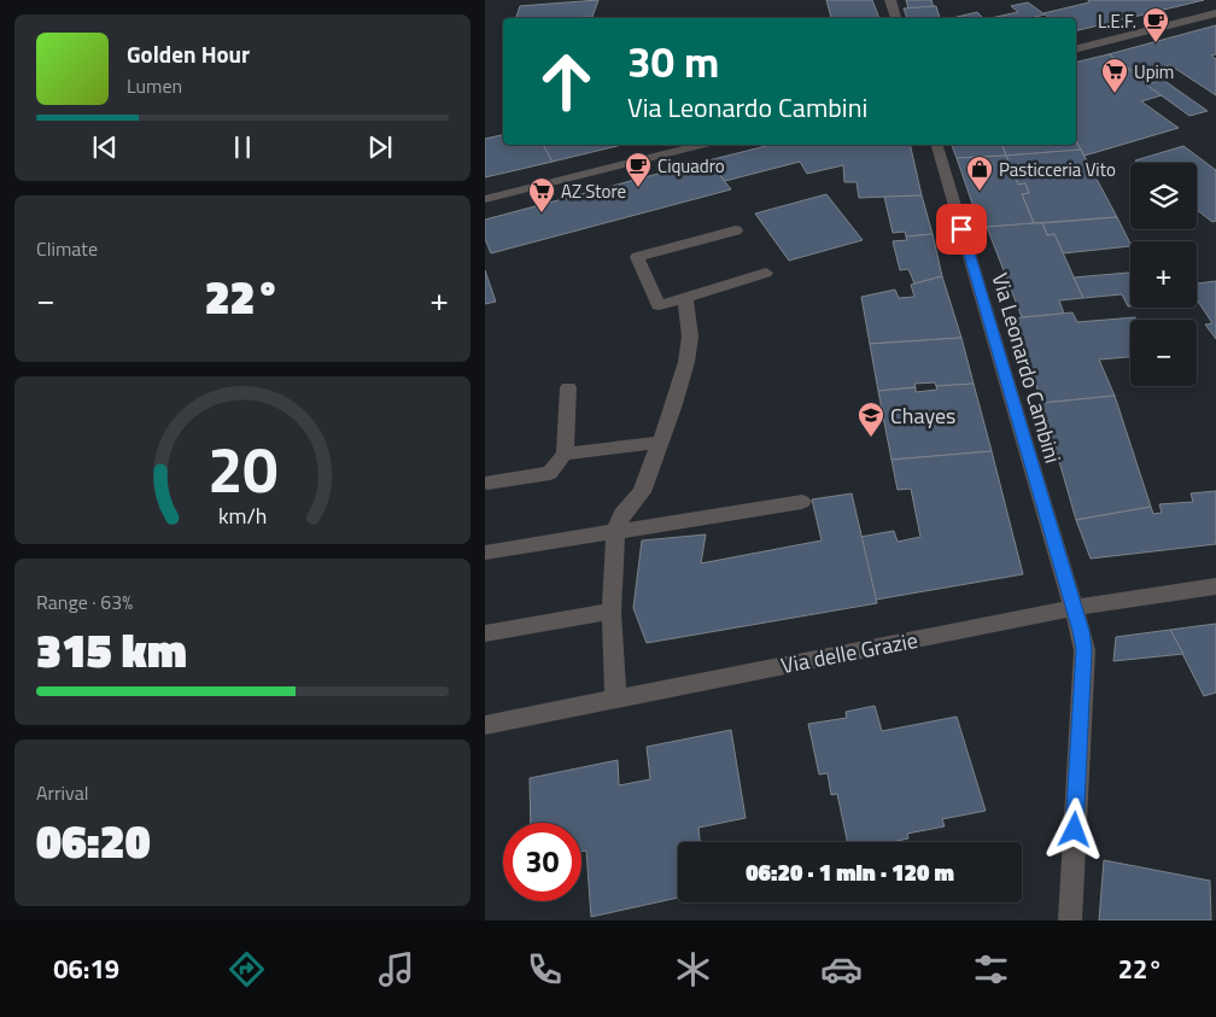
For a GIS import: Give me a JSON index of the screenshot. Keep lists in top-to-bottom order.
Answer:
{
  "streets": {
    "street": ["Via Leonardo Cambini", "Via delle Grazie"]
  },
  "crossings": [
    ["Via Leonardo Cambini", "Via delle Grazie"]
  ],
  "places": {
    "cafe": ["L.E.F.", "Ciquadro"],
    "supermarket": ["Upim", "AZ Store"],
    "shop": ["Pasticceria Vito"],
    "school or university": ["Chayes"]
  },
  "page": {
    "turn": ["30 m", "Via Leonardo Cambini"],
    "song": ["Golden Hour", "Lumen"],
    "map_buttons": ["+", "−"],
    "tile": [
      "Climate",
      ["Range · 63%", "315 km"],
      ["Arrival", "06:20"]
    ],
    "heat": ["−", "22°", "+"],
    "limit": "30",
    "trip": "06:20 · 1 min · 120 m",
    "tabs": ["06:19", "22°"],
    "gauge": ["20", "km/h"]
  }
}
